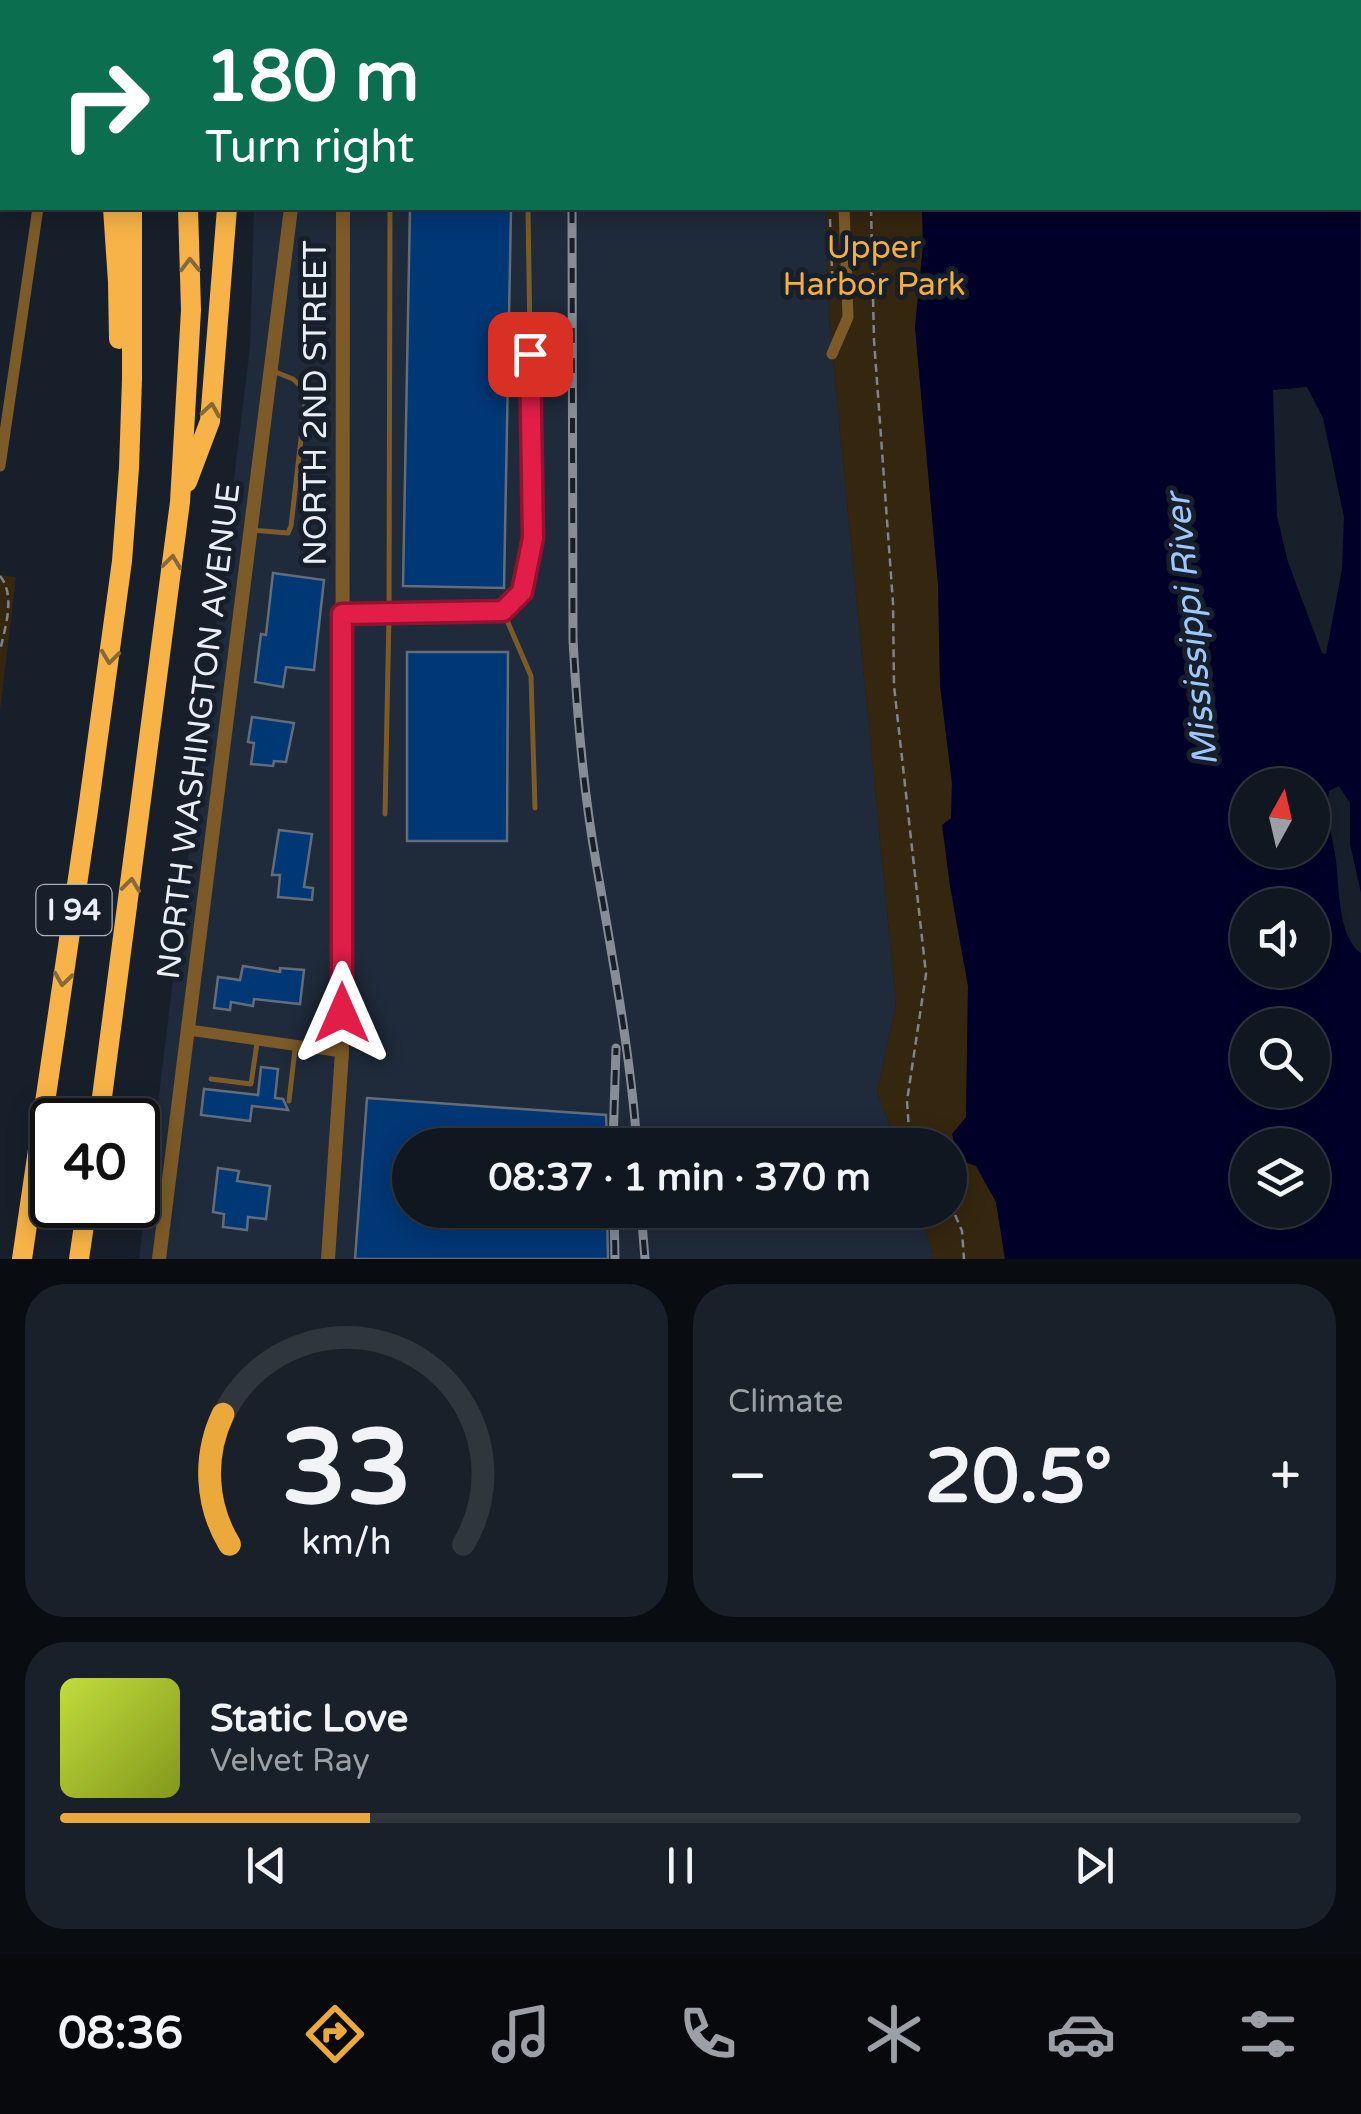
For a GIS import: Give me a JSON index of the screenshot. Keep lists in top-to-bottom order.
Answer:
{
  "streets": {
    "highway": ["I 94"],
    "street": ["NORTH 2ND STREET", "NORTH WASHINGTON AVENUE"]
  },
  "water": ["Mississippi River"],
  "parks": ["Upper Harbor Park"],
  "north": "top",
  "page": {
    "turn": ["180 m", "Turn right"],
    "limit": "40",
    "trip": "08:37 · 1 min · 370 m",
    "tile": "Climate",
    "heat": ["−", "20.5°", "+"],
    "song": ["Static Love", "Velvet Ray"],
    "tabs": "08:36",
    "gauge": ["33", "km/h"]
  }
}
